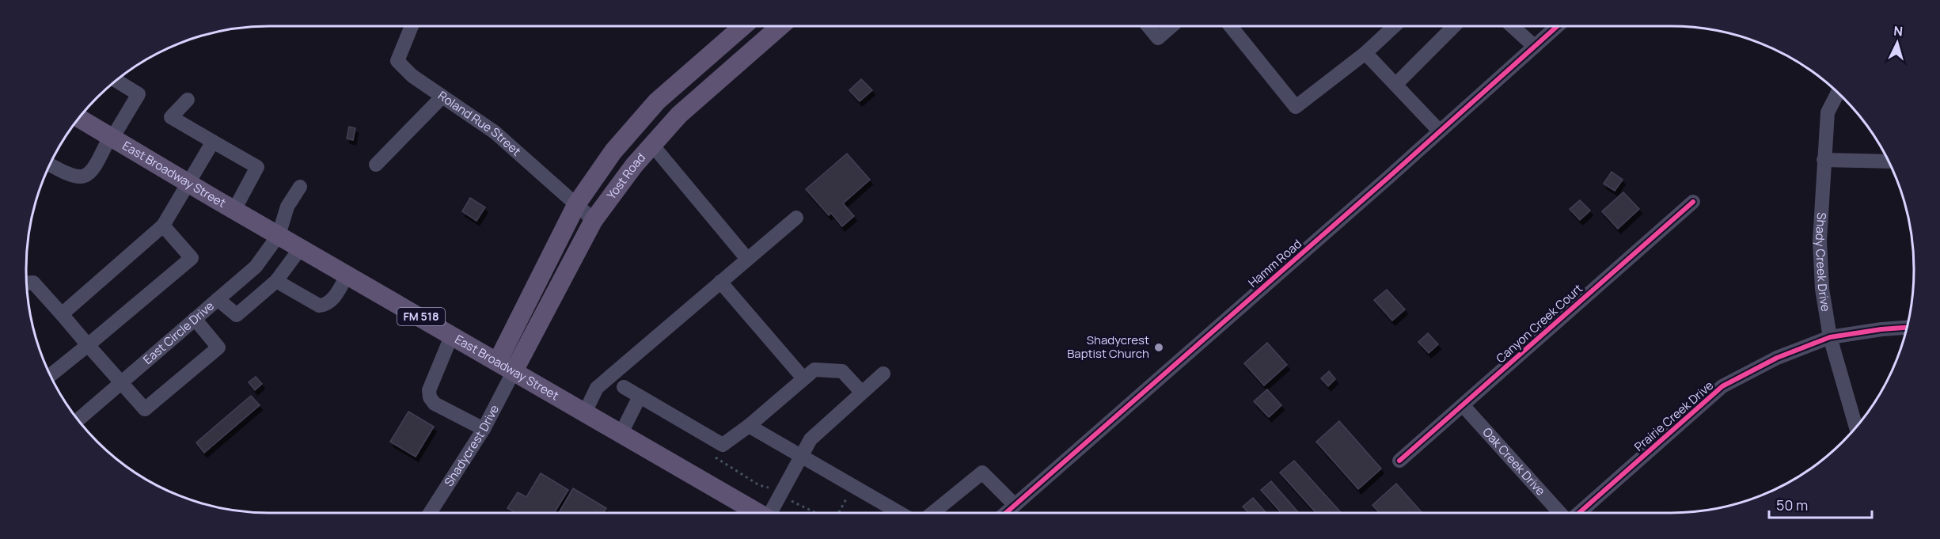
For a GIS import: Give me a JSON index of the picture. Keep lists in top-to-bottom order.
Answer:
{
  "streets": {
    "main road": ["East Broadway Street", "Yost Road", "FM 518"],
    "street": [
      "Roland Rue Street",
      "Shady Creek Drive",
      "Hamm Road",
      "Canyon Creek Court",
      "East Circle Drive",
      "Prairie Creek Drive",
      "Shadycrest Drive",
      "Oak Creek Drive"
    ]
  },
  "crossings": [
    ["Roland Rue Street", "Yost Road"],
    ["East Broadway Street", "Yost Road"],
    ["East Broadway Street", "East Circle Drive"],
    ["East Broadway Street", "Shadycrest Drive"],
    ["Yost Road", "Shadycrest Drive"],
    ["Shady Creek Drive", "Prairie Creek Drive"],
    ["Canyon Creek Court", "Oak Creek Drive"]
  ],
  "places": ["Shadycrest Baptist Church"],
  "scale_bar": "50 m",
  "north": "top"
}
